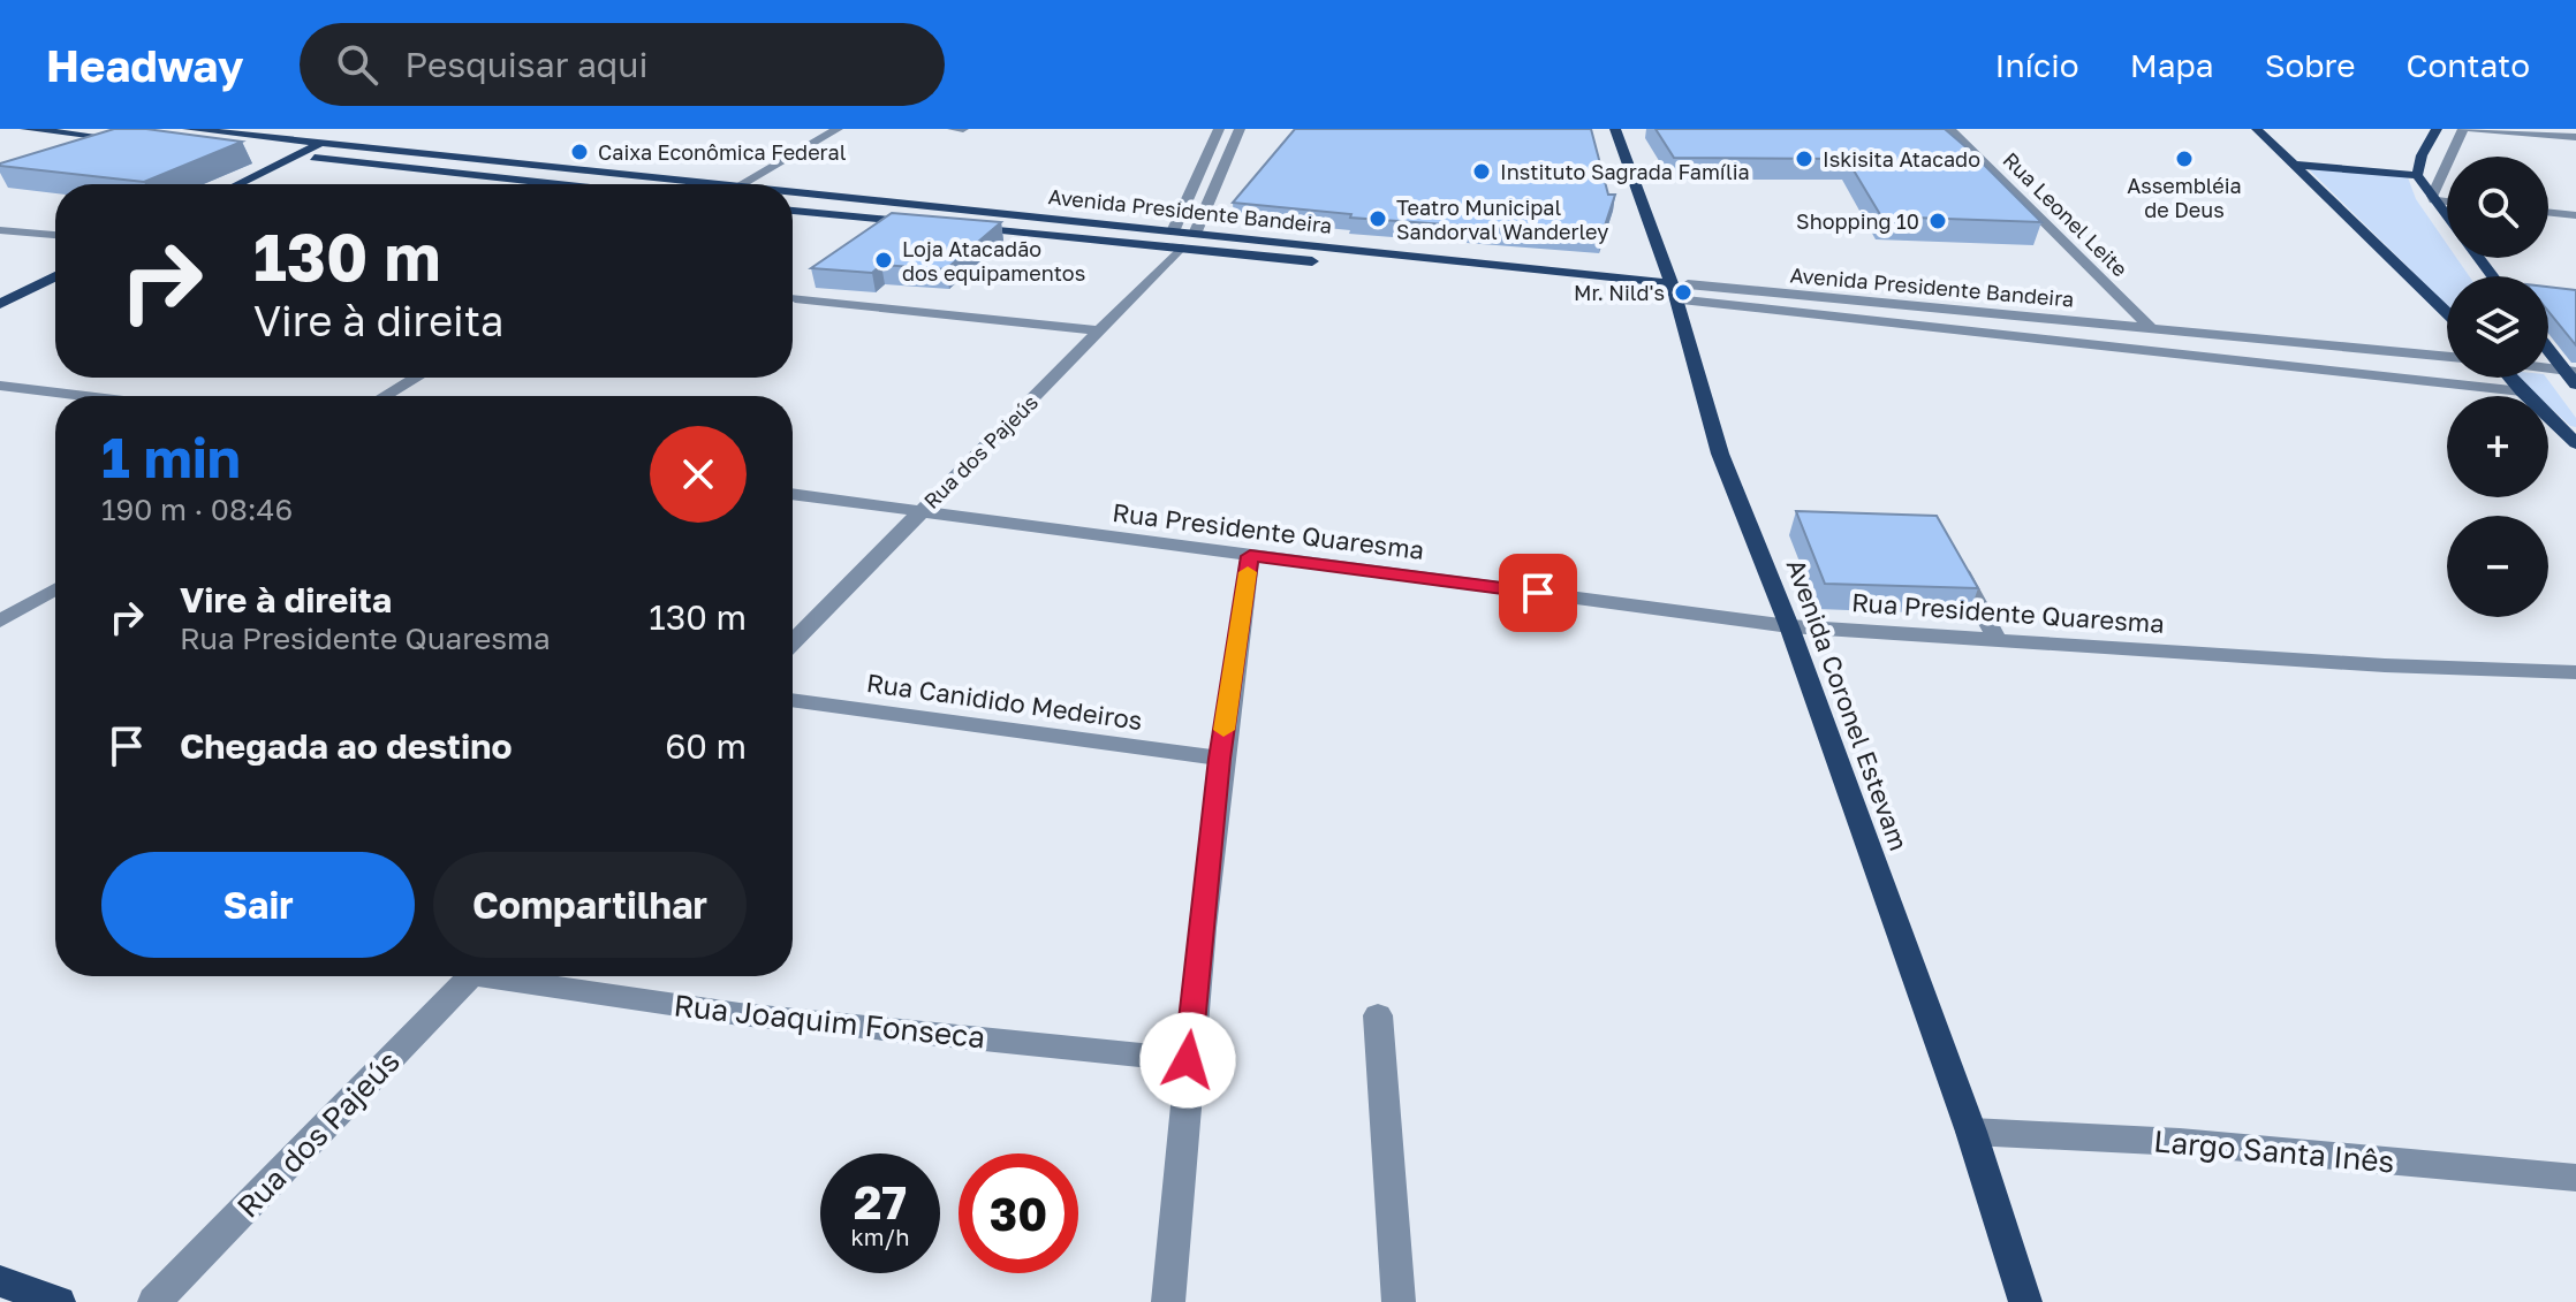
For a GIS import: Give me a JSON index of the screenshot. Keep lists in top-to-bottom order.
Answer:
{
  "streets": {
    "main road": ["Avenida Presidente Bandeira", "Avenida Coronel Estevam"],
    "street": [
      "Rua Leonel Leite",
      "Rua dos Pajeús",
      "Rua Presidente Quaresma",
      "Rua Canidido Medeiros",
      "Rua Joaquim Fonseca",
      "Largo Santa Inês"
    ]
  },
  "crossings": [
    ["Avenida Presidente Bandeira", "Rua Leonel Leite"],
    ["Avenida Presidente Bandeira", "Rua dos Pajeús"],
    ["Avenida Presidente Bandeira", "Avenida Coronel Estevam"],
    ["Rua dos Pajeús", "Rua Presidente Quaresma"],
    ["Rua Presidente Quaresma", "Avenida Coronel Estevam"],
    ["Avenida Coronel Estevam", "Largo Santa Inês"]
  ],
  "places": [
    "Caixa Econômica Federal",
    "Iskisita Atacado",
    "Assembléia de Deus",
    "Instituto Sagrada Família",
    "Teatro Municipal Sandorval Wanderley",
    "Shopping 10",
    "Loja Atacadão dos equipamentos",
    "Mr. Nild's"
  ],
  "page": {
    "header": "Headway",
    "search": "Pesquisar aqui",
    "nav": [
      "Início",
      "Mapa",
      "Sobre",
      "Contato"
    ],
    "map_buttons": ["+", "−"],
    "turn": ["130 m", "Vire à direita"],
    "heading": ["1 min", "190 m · 08:46"],
    "list": [
      {
        "name": "Vire à direita",
        "note": "Rua Presidente Quaresma",
        "value": "130 m"
      },
      {
        "name": "Chegada ao destino",
        "value": "60 m"
      }
    ],
    "buttons": ["Sair", "Compartilhar"],
    "speed": "27 km/h",
    "limit": "30"
  }
}
